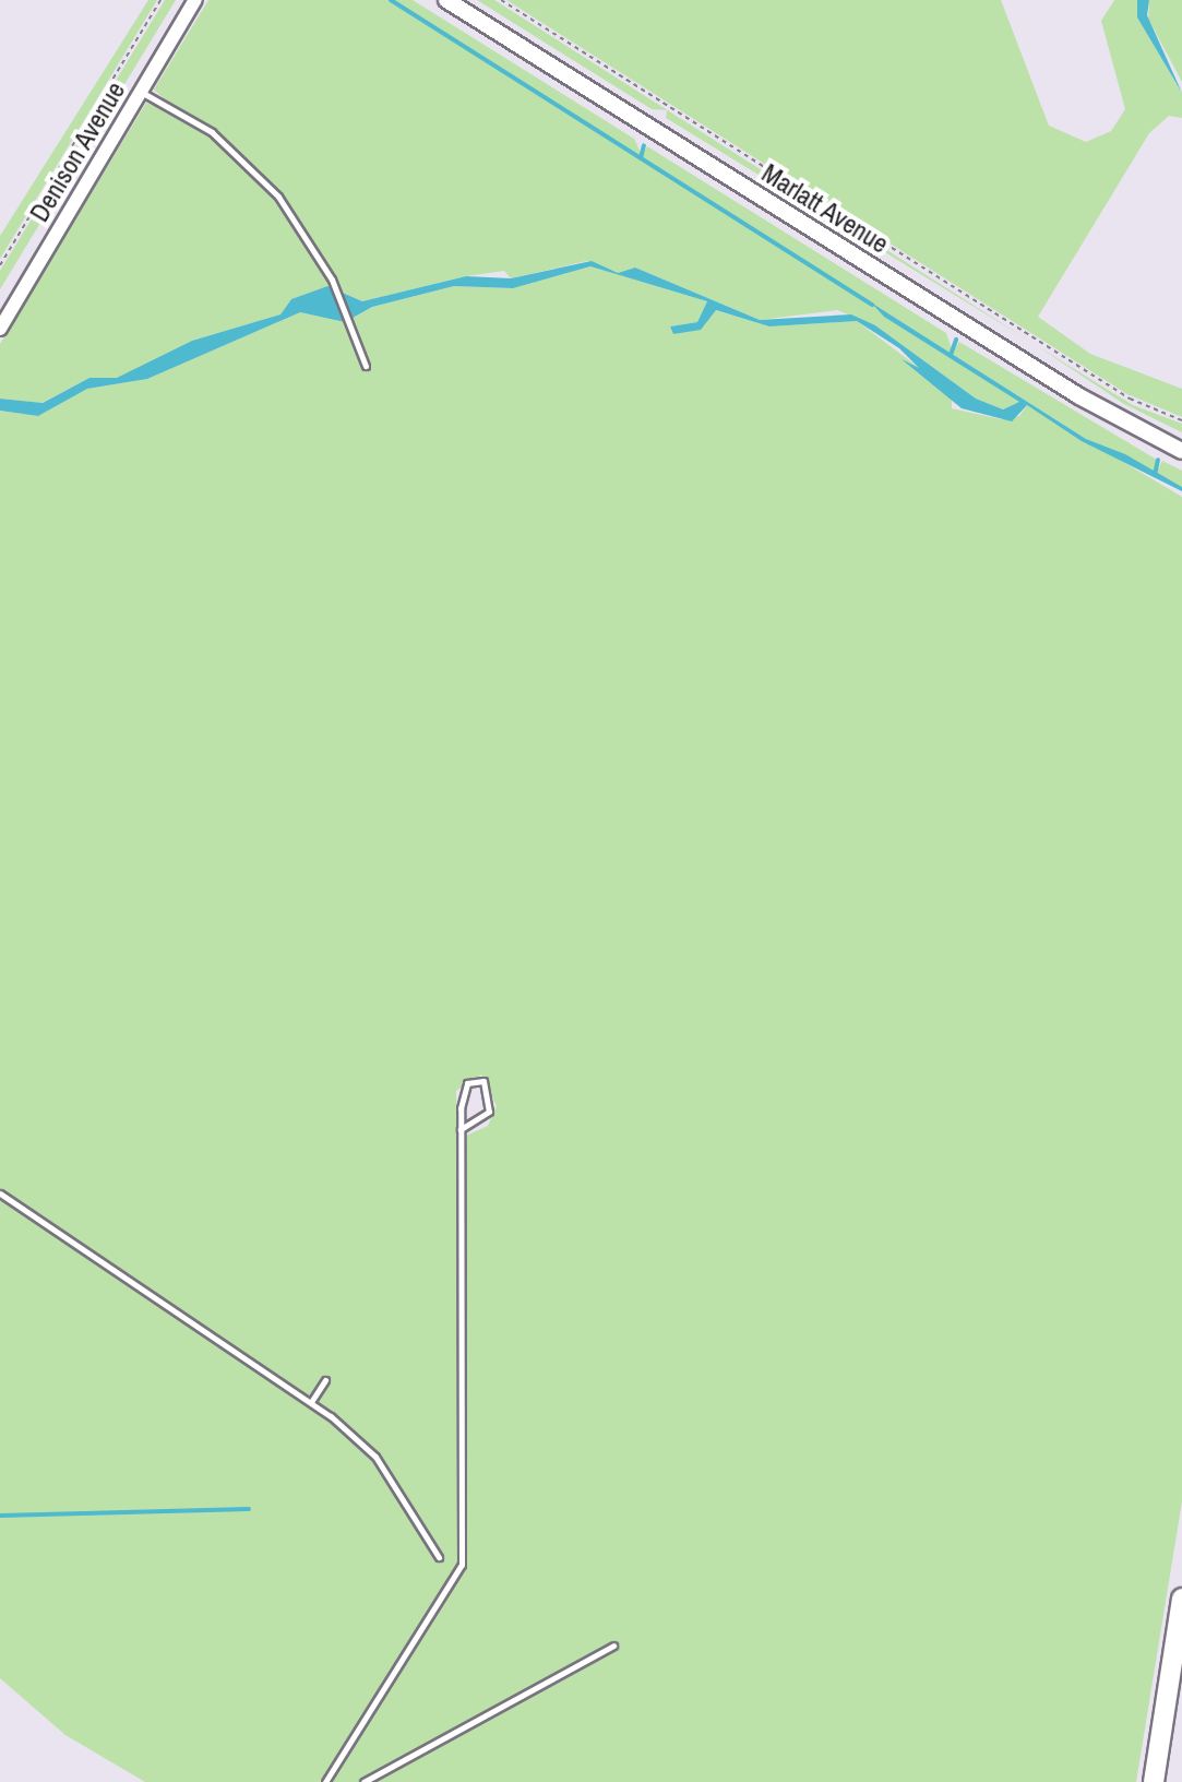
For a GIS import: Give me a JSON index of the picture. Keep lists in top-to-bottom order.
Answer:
{
  "streets": {
    "main road": ["Marlatt Avenue"],
    "street": ["Denison Avenue"]
  }
}
